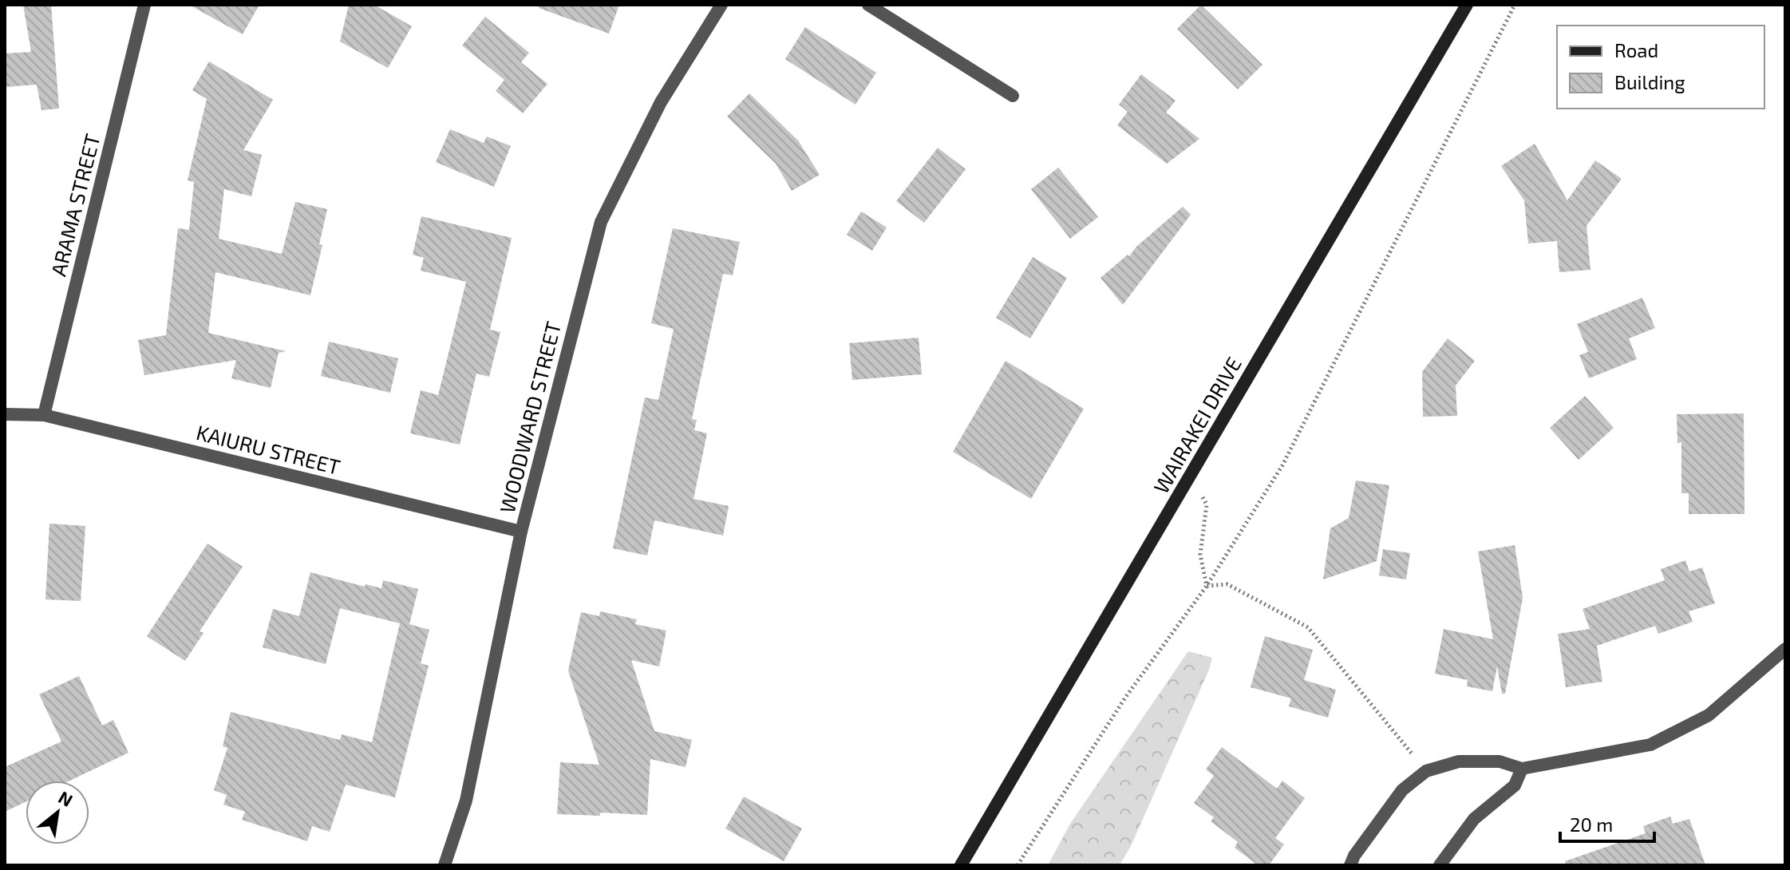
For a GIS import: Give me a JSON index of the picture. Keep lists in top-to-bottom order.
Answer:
{
  "streets": {
    "main road": ["WAIRAKEI DRIVE"],
    "street": ["ARAMA STREET", "WOODWARD STREET", "KAIURU STREET"]
  },
  "crossings": [
    ["ARAMA STREET", "KAIURU STREET"],
    ["WOODWARD STREET", "KAIURU STREET"]
  ],
  "legend": ["Road", "Building"],
  "scale_bar": "20 m",
  "north": "top right"
}
